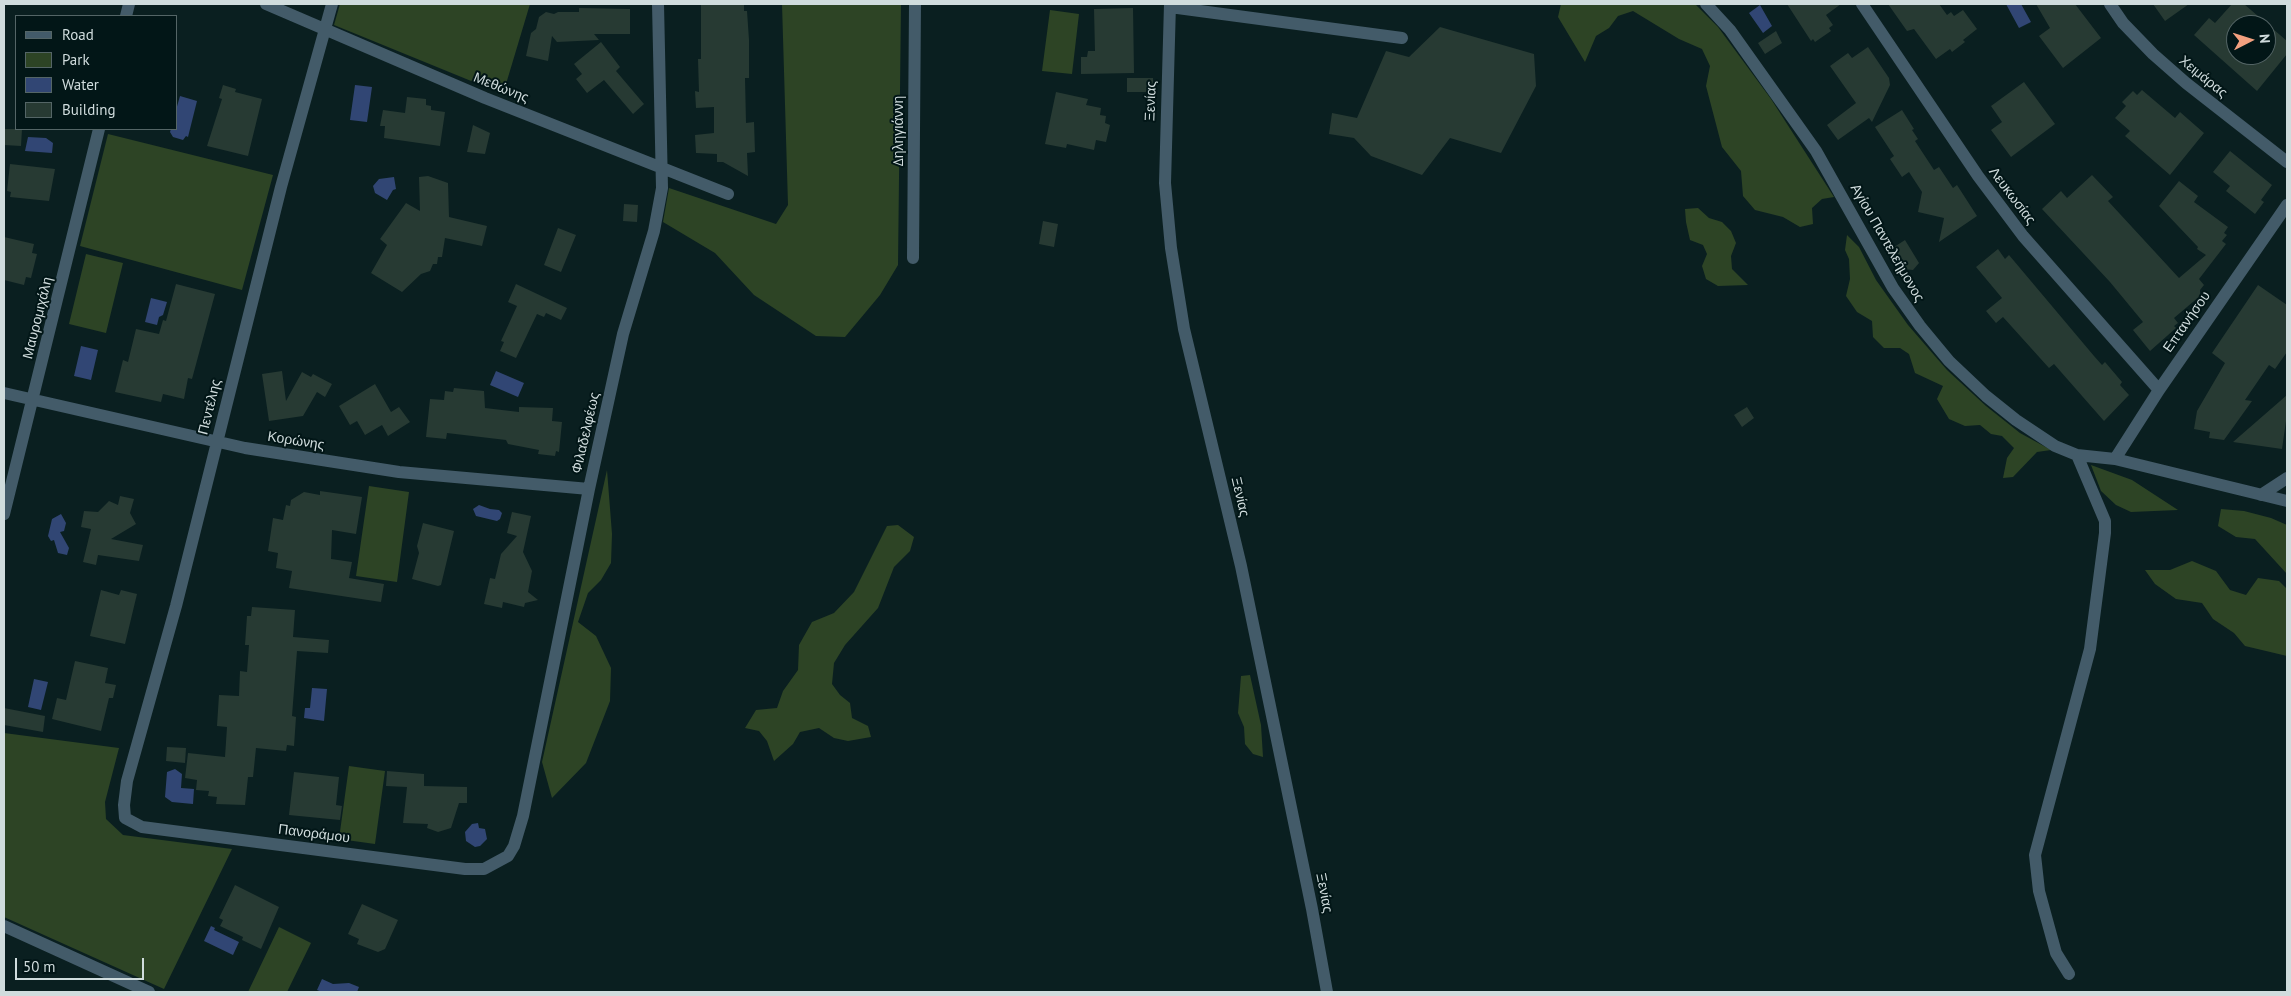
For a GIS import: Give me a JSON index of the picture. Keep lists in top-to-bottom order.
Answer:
{
  "streets": {
    "street": [
      "Χειμάρας",
      "Μεθώνης",
      "Ξενίας",
      "Δηληγιάννη",
      "Λευκωσίας",
      "Αγίου Παντελεήμονος",
      "Μαυρομιχάλη",
      "Επτανήσου",
      "Πεντέλης",
      "Φιλαδελφέως",
      "Κορώνης",
      "Πανοράμου"
    ]
  },
  "crossings": [
    ["Μεθώνης", "Πεντέλης"],
    ["Μεθώνης", "Φιλαδελφέως"],
    ["Λευκωσίας", "Επτανήσου"],
    ["Αγίου Παντελεήμονος", "Επτανήσου"],
    ["Μαυρομιχάλη", "Κορώνης"],
    ["Πεντέλης", "Κορώνης"],
    ["Πεντέλης", "Πανοράμου"],
    ["Φιλαδελφέως", "Κορώνης"],
    ["Φιλαδελφέως", "Πανοράμου"]
  ],
  "legend": [
    "Road",
    "Park",
    "Water",
    "Building"
  ],
  "scale_bar": "50 m",
  "north": "right"
}
